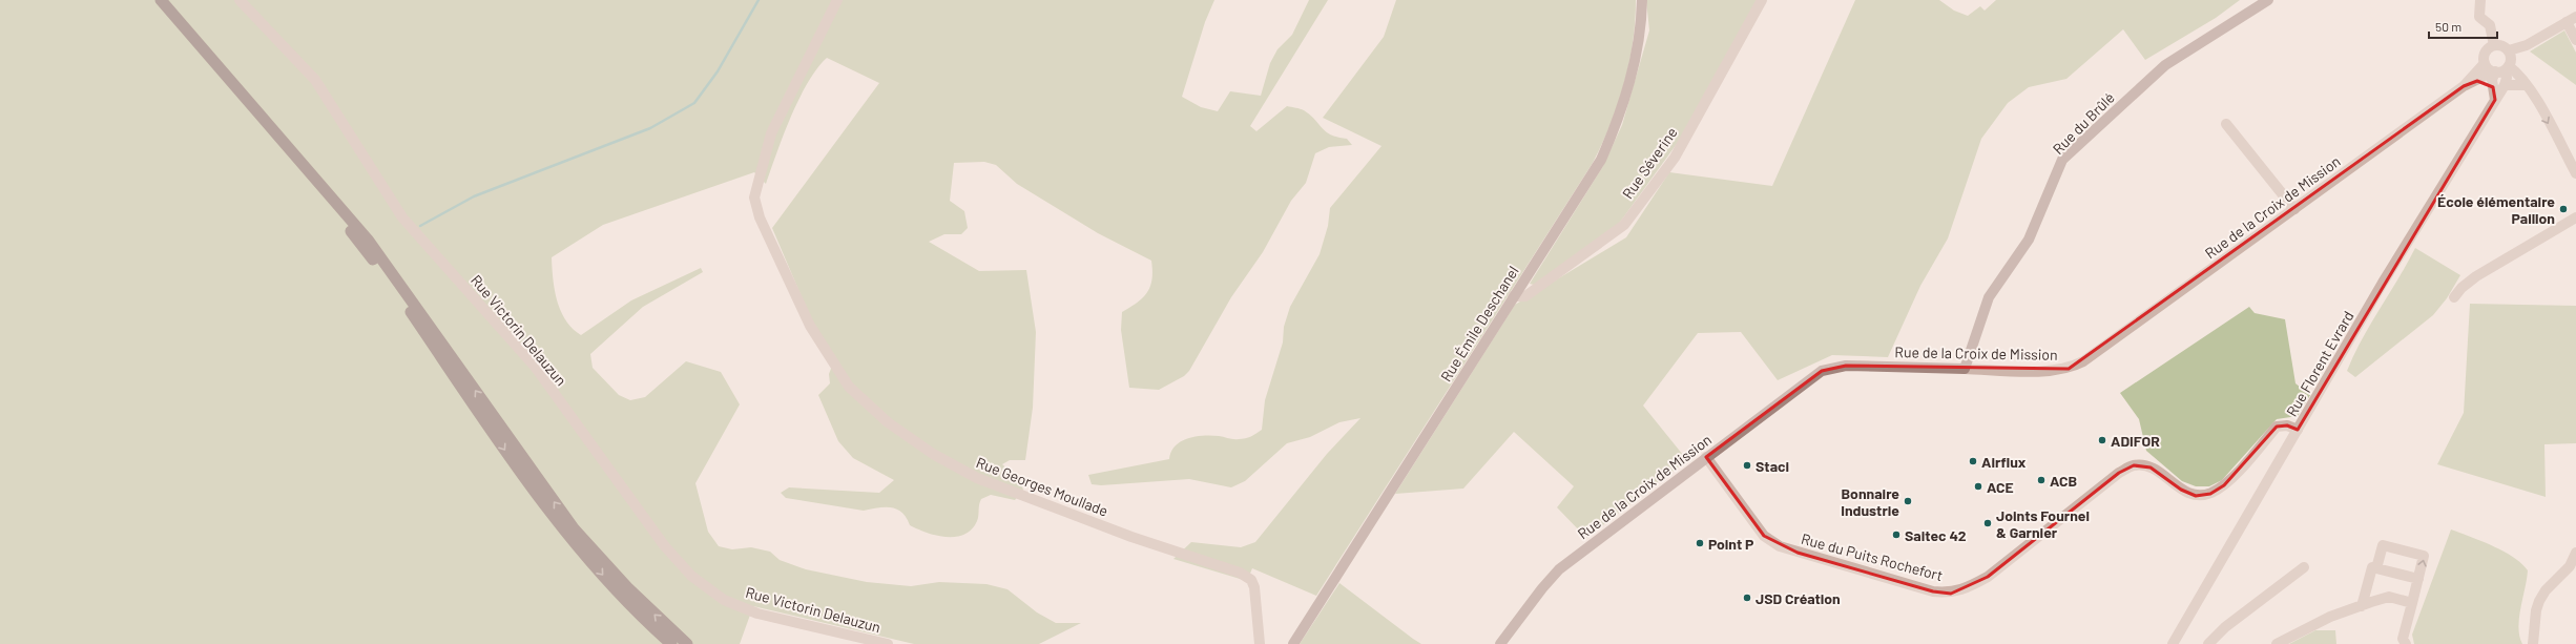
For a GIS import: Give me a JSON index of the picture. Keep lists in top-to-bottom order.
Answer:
{
  "streets": {
    "main road": ["Rue du Brûlé", "Rue de la Croix de Mission", "Rue Émile Deschanel"],
    "street": [
      "Rue Séverine",
      "Rue Victorin Delauzun",
      "Rue Florent Evrard",
      "Rue Georges Moullade",
      "Rue du Puits Rochefort"
    ]
  },
  "crossings": [
    ["Rue du Brûlé", "Rue de la Croix de Mission"],
    ["Rue Séverine", "Rue Émile Deschanel"],
    ["Rue de la Croix de Mission", "Rue du Puits Rochefort"],
    ["Rue Florent Evrard", "Rue du Puits Rochefort"]
  ],
  "places": [
    "École élémentaire Paillon",
    "ADIFOR",
    "Airflux",
    "Staci",
    "ACB",
    "ACE",
    "Bonnaire Industrie",
    "Joints Fournel & Garnier",
    "Saitec 42",
    "Point P",
    "JSD Création"
  ],
  "scale_bar": "50 m"
}
